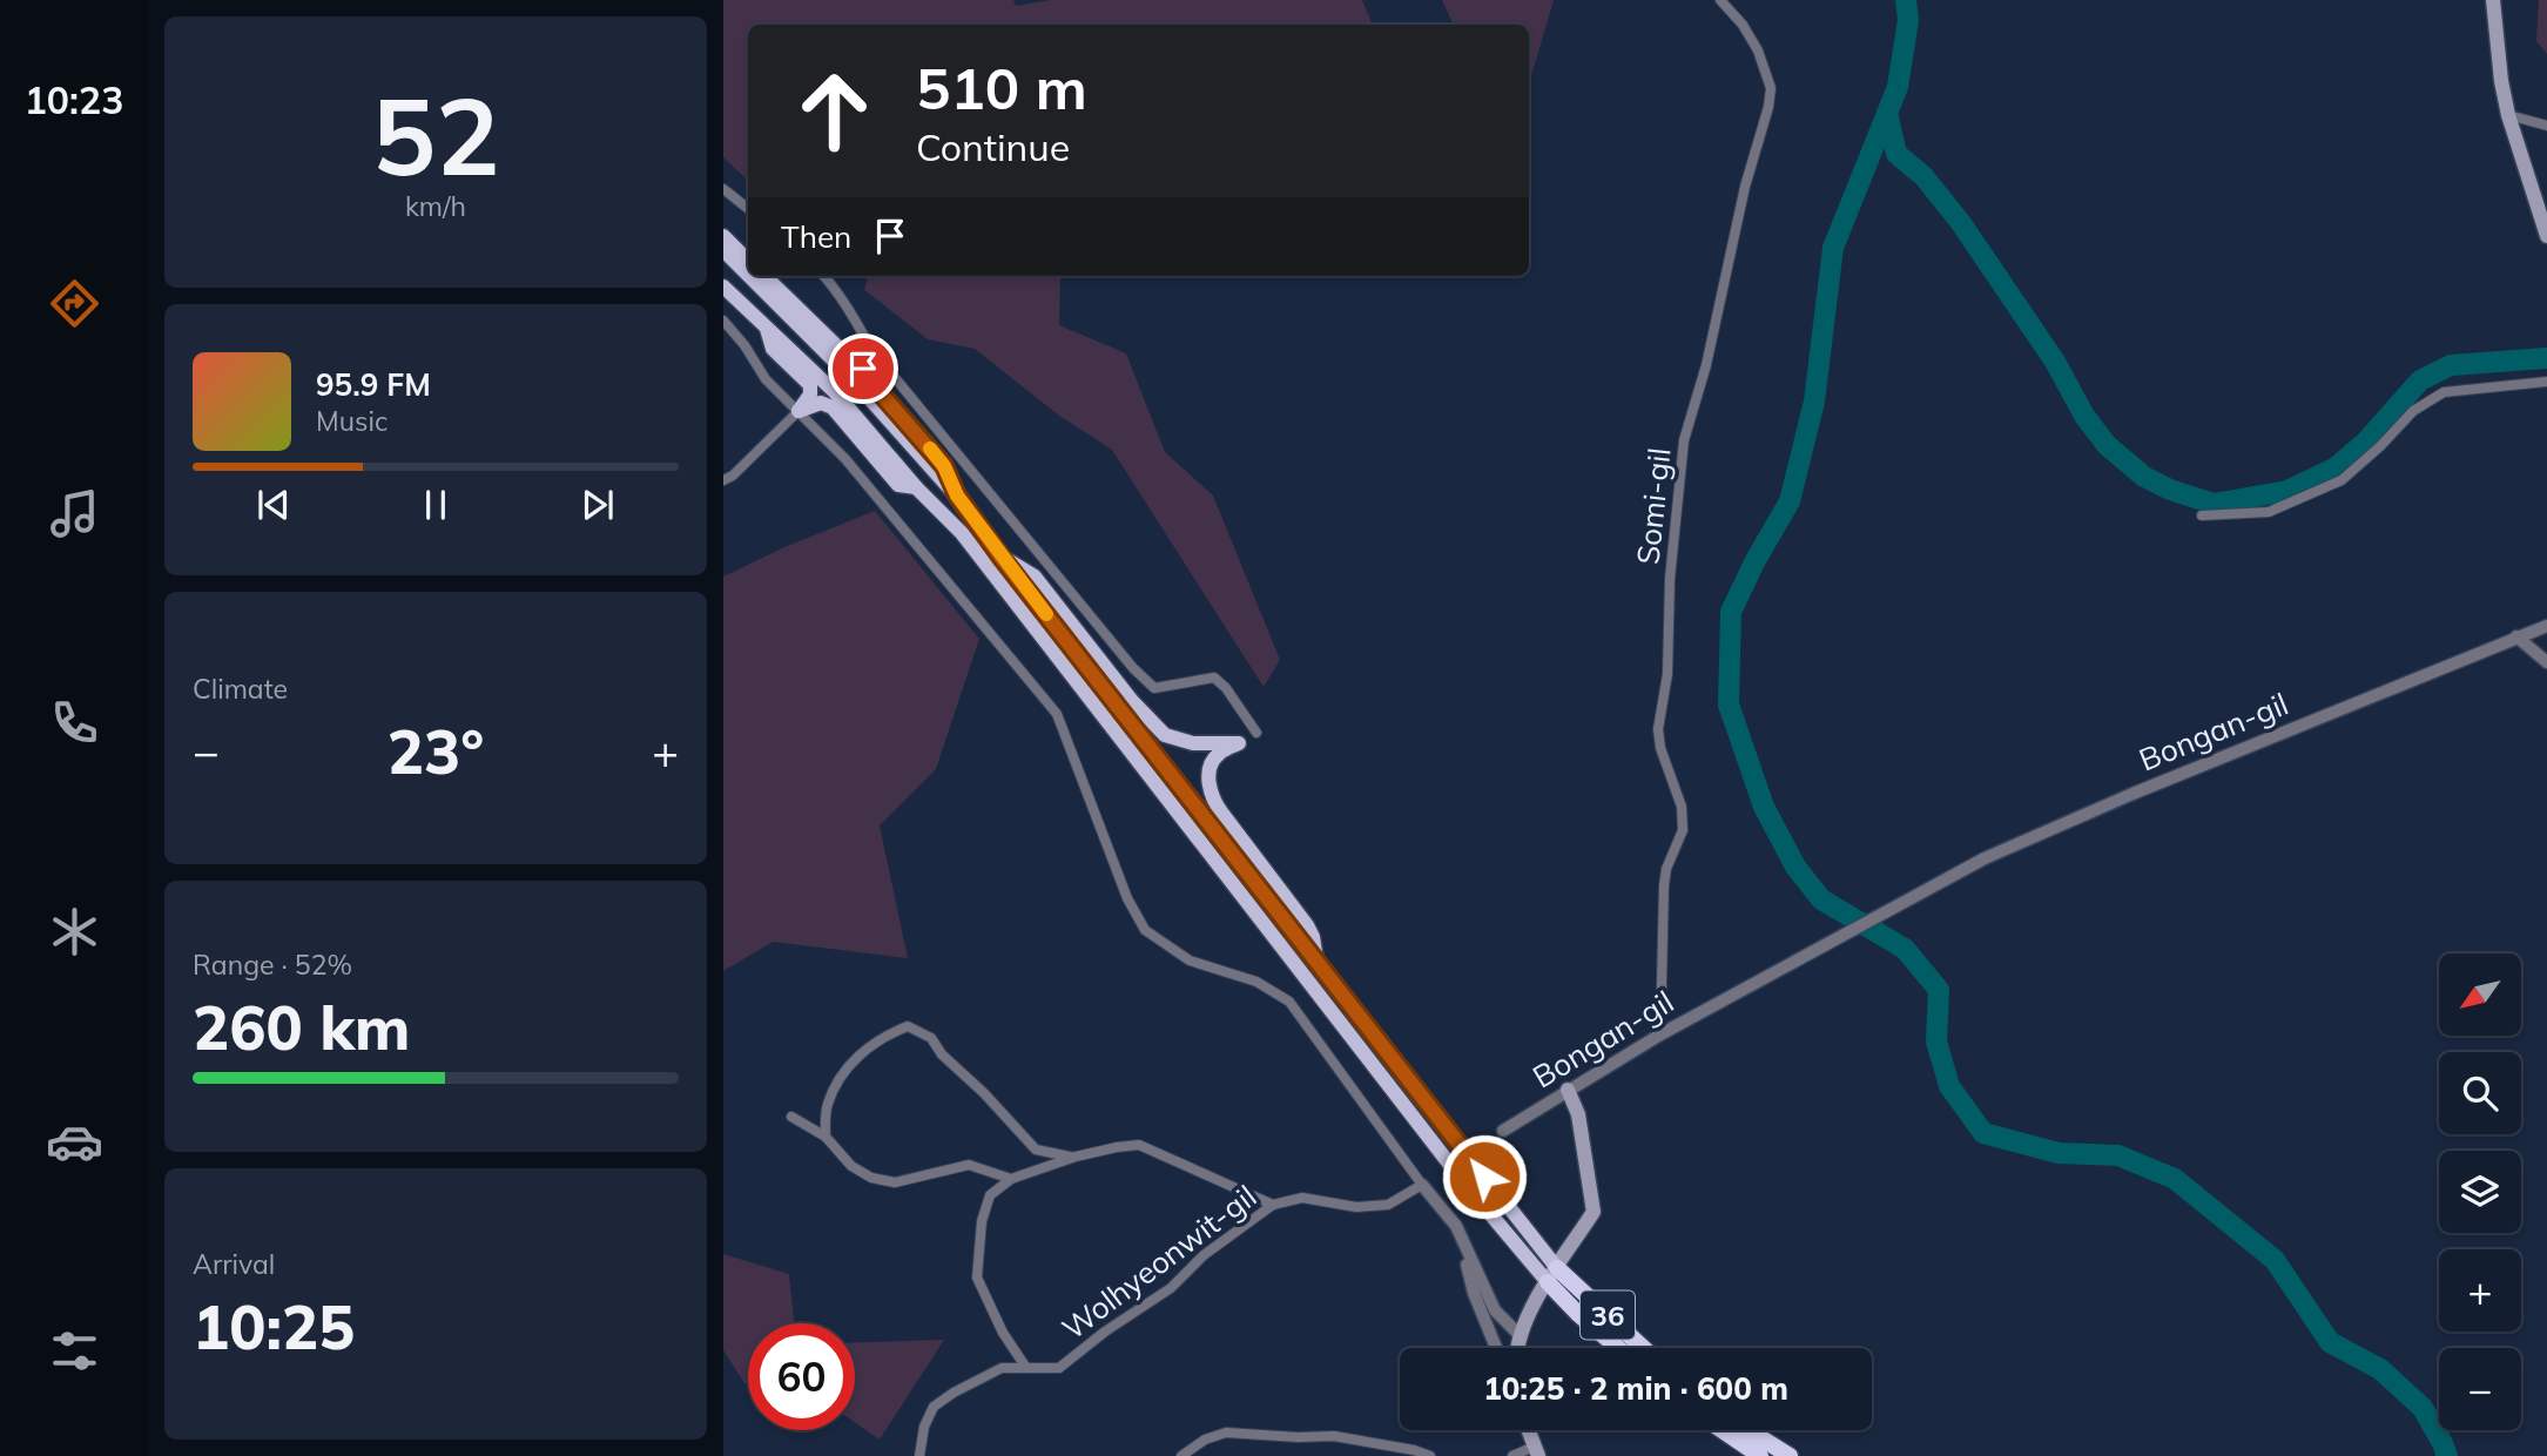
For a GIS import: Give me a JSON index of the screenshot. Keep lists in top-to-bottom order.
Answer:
{
  "streets": {
    "highway": ["36"],
    "street": ["Somi-gil", "Bongan-gil", "Wolhyeonwit-gil"]
  },
  "crossings": [
    ["Somi-gil", "Bongan-gil"]
  ],
  "north": "bottom left",
  "page": {
    "tabs": "10:23",
    "tile": [
      ["52", "km/h"],
      "Climate",
      ["Range · 52%", "260 km"],
      ["Arrival", "10:25"]
    ],
    "turn": ["510 m", "Continue"],
    "then": "Then",
    "song": ["95.9 FM", "Music"],
    "heat": ["−", "23°", "+"],
    "map_buttons": ["+", "−"],
    "limit": "60",
    "trip": "10:25 · 2 min · 600 m"
  }
}
